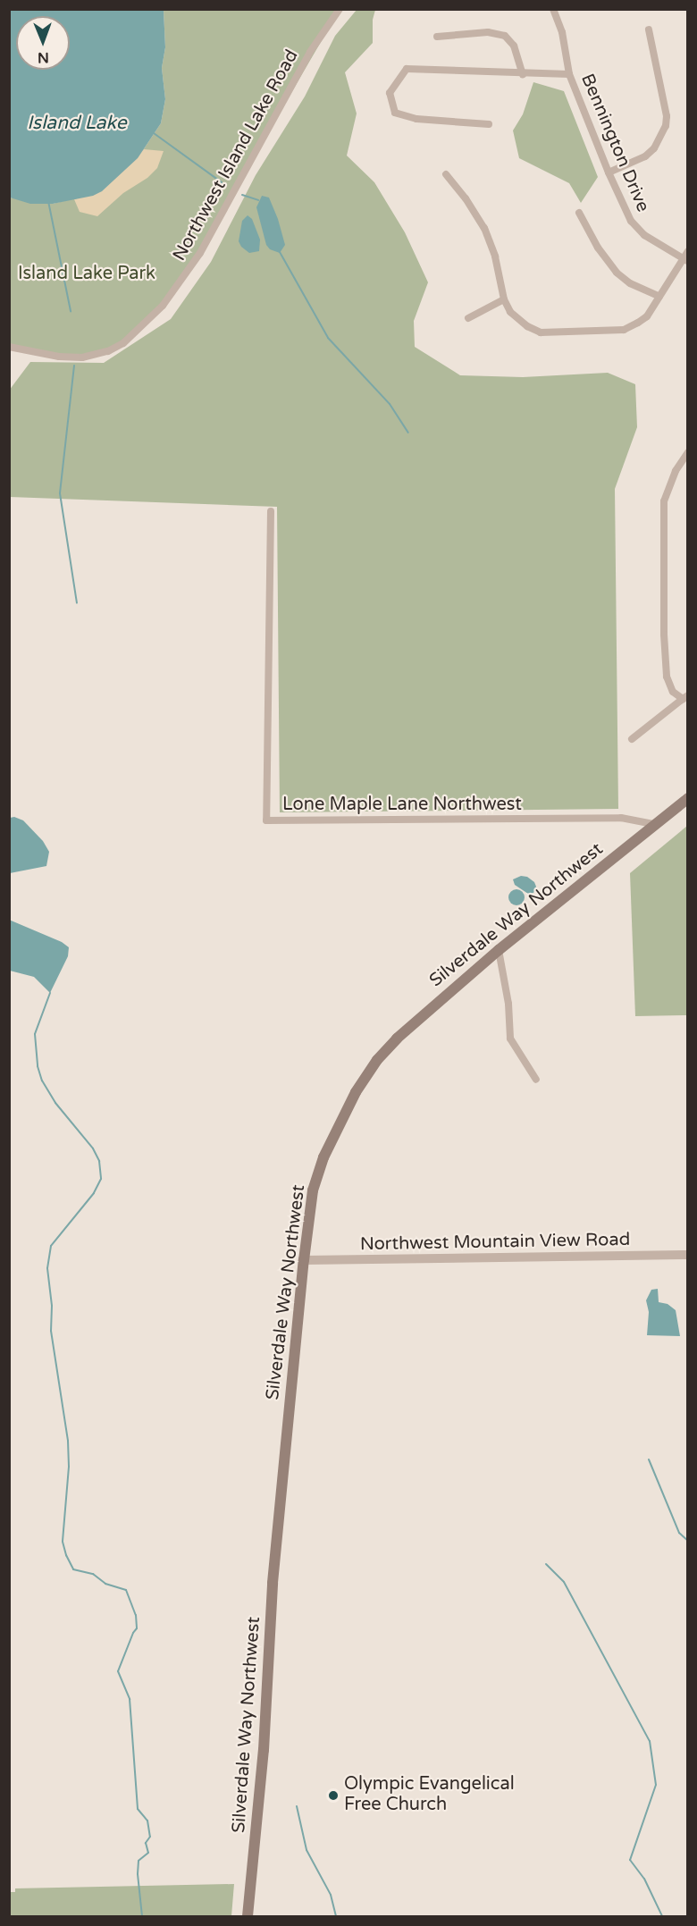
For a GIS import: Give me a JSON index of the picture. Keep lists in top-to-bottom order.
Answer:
{
  "streets": {
    "main road": ["Silverdale Way Northwest"],
    "street": [
      "Bennington Drive",
      "Northwest Island Lake Road",
      "Lone Maple Lane Northwest",
      "Northwest Mountain View Road"
    ]
  },
  "crossings": [
    ["Lone Maple Lane Northwest", "Silverdale Way Northwest"],
    ["Silverdale Way Northwest", "Northwest Mountain View Road"]
  ],
  "water": ["Island Lake"],
  "parks": ["Island Lake Park"],
  "places": ["Olympic Evangelical Free Church"],
  "north": "bottom"
}
